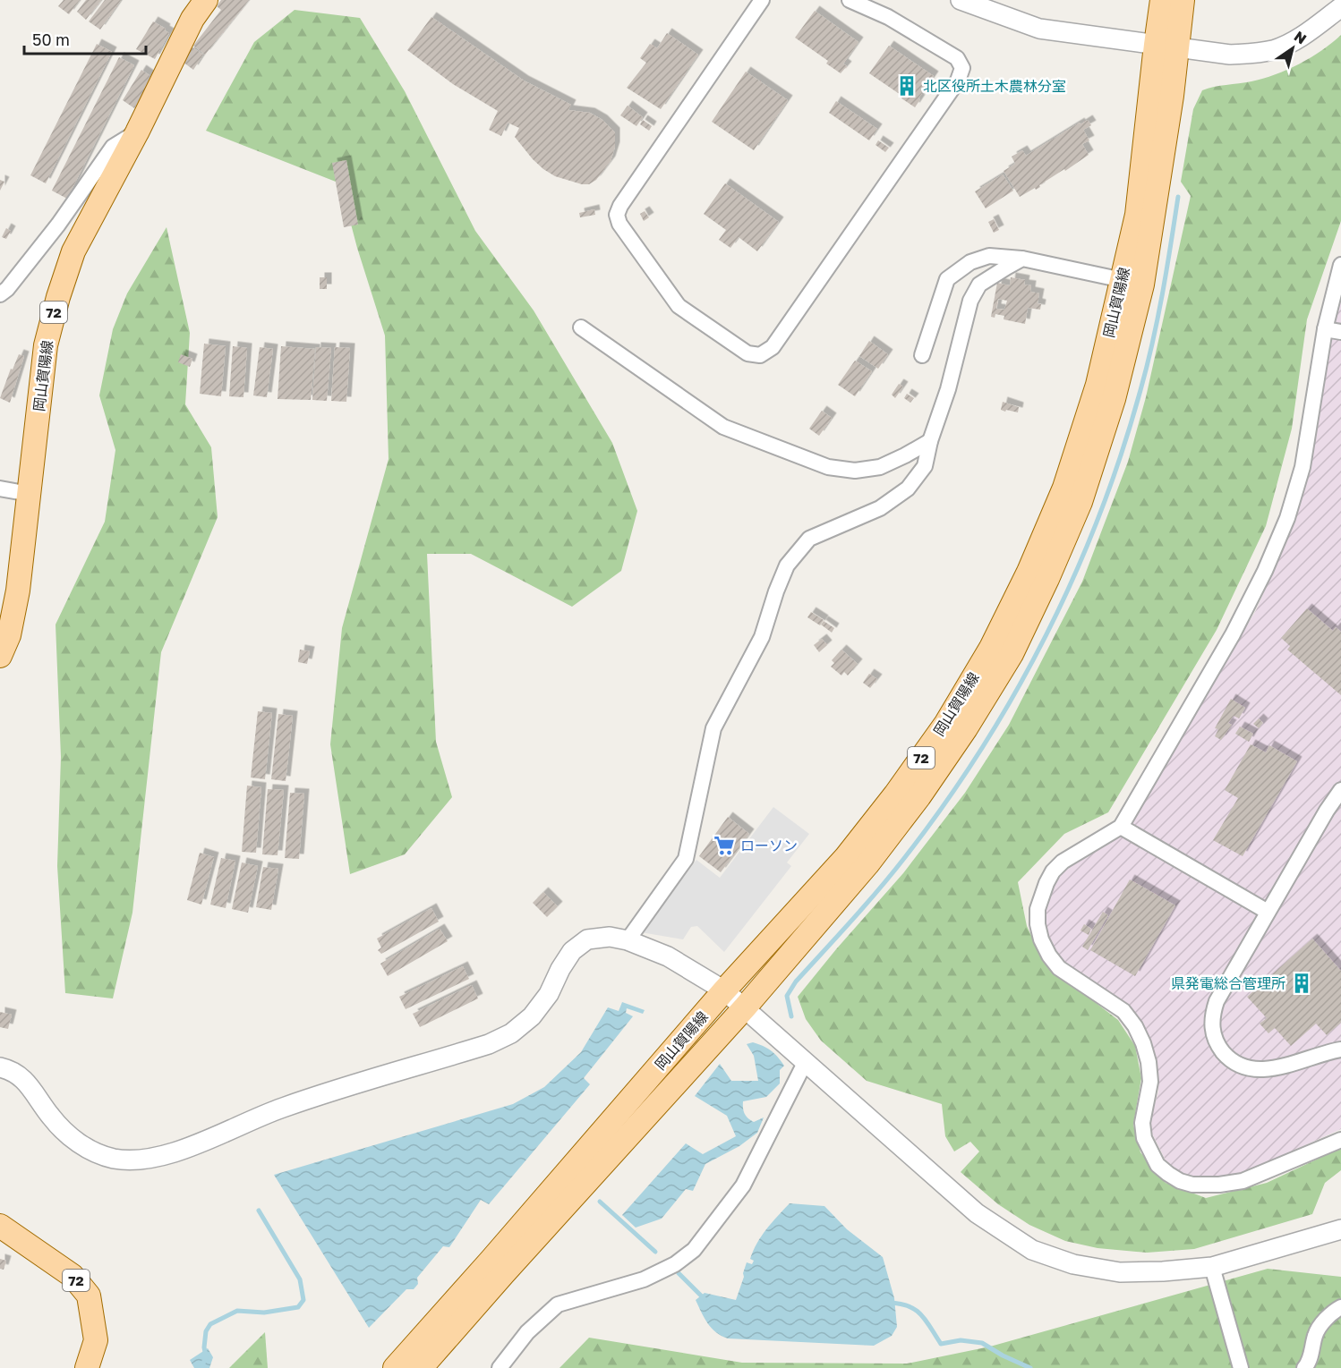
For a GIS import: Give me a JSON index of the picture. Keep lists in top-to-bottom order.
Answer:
{
  "streets": {
    "main road": ["岡山賀陽線", "72"]
  },
  "places": {
    "building": ["北区役所土木農林分室", "県発電総合管理所"],
    "supermarket": ["ローソン"]
  },
  "scale_bar": "50 m",
  "north": "top right"
}
